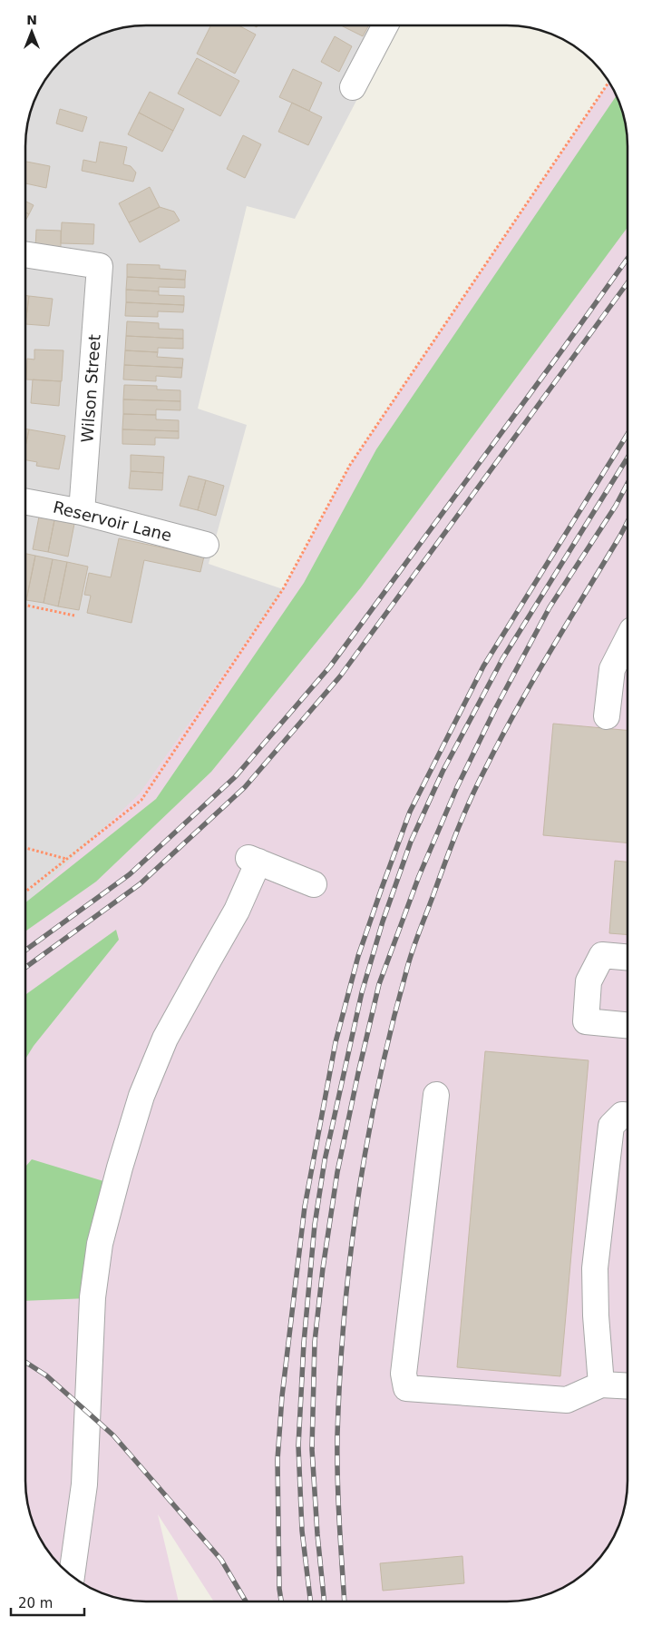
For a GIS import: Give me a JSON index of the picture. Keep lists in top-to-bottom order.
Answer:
{
  "streets": {
    "street": ["Wilson Street", "Reservoir Lane"]
  },
  "crossings": [
    ["Wilson Street", "Reservoir Lane"]
  ],
  "scale_bar": "20 m",
  "north": "top"
}
